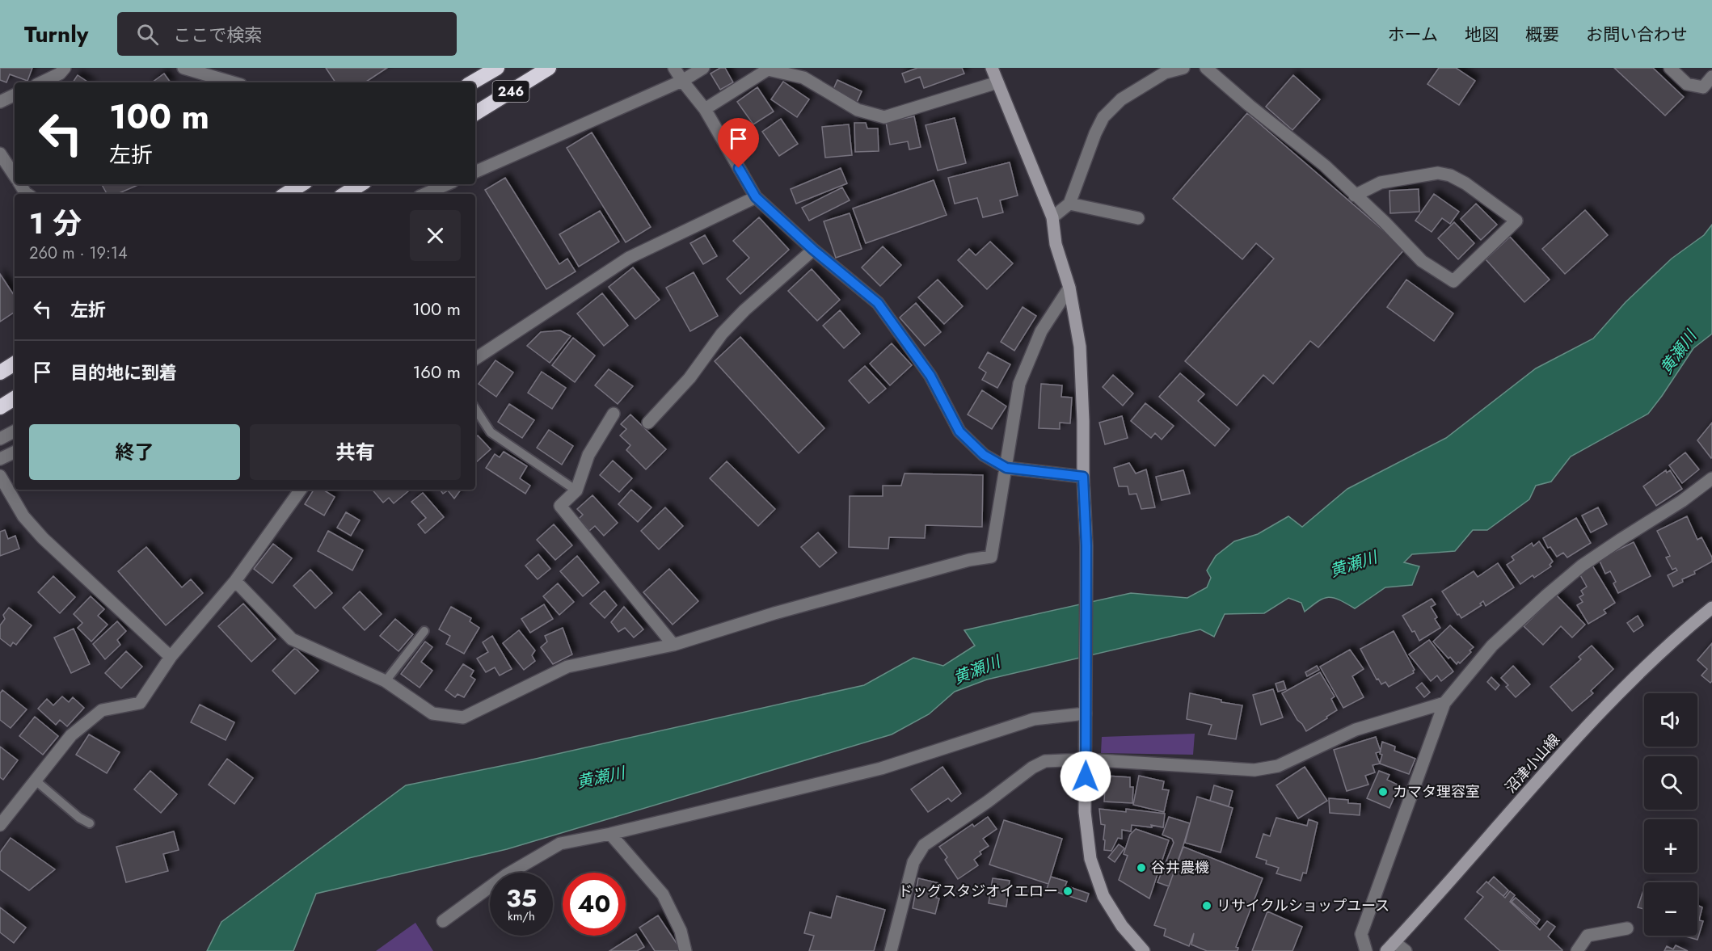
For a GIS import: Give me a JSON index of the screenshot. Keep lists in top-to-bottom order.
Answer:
{
  "streets": {
    "highway": ["246"],
    "street": ["沼津小山線"]
  },
  "water": ["黄瀬川"],
  "places": [
    "カマタ理容室",
    "谷井農機",
    "ドッグスタジオイエロー",
    "リサイクルショップユース"
  ],
  "page": {
    "header": "Turnly",
    "search": "ここで検索",
    "nav": [
      "ホーム",
      "地図",
      "概要",
      "お問い合わせ"
    ],
    "turn": ["100 m", "左折"],
    "heading": ["1 分", "260 m · 19:14"],
    "list": [
      {
        "name": "左折",
        "value": "100 m"
      },
      {
        "name": "目的地に到着",
        "value": "160 m"
      }
    ],
    "buttons": ["終了", "共有"],
    "map_buttons": ["+", "−"],
    "speed": "35 km/h",
    "limit": "40"
  }
}
